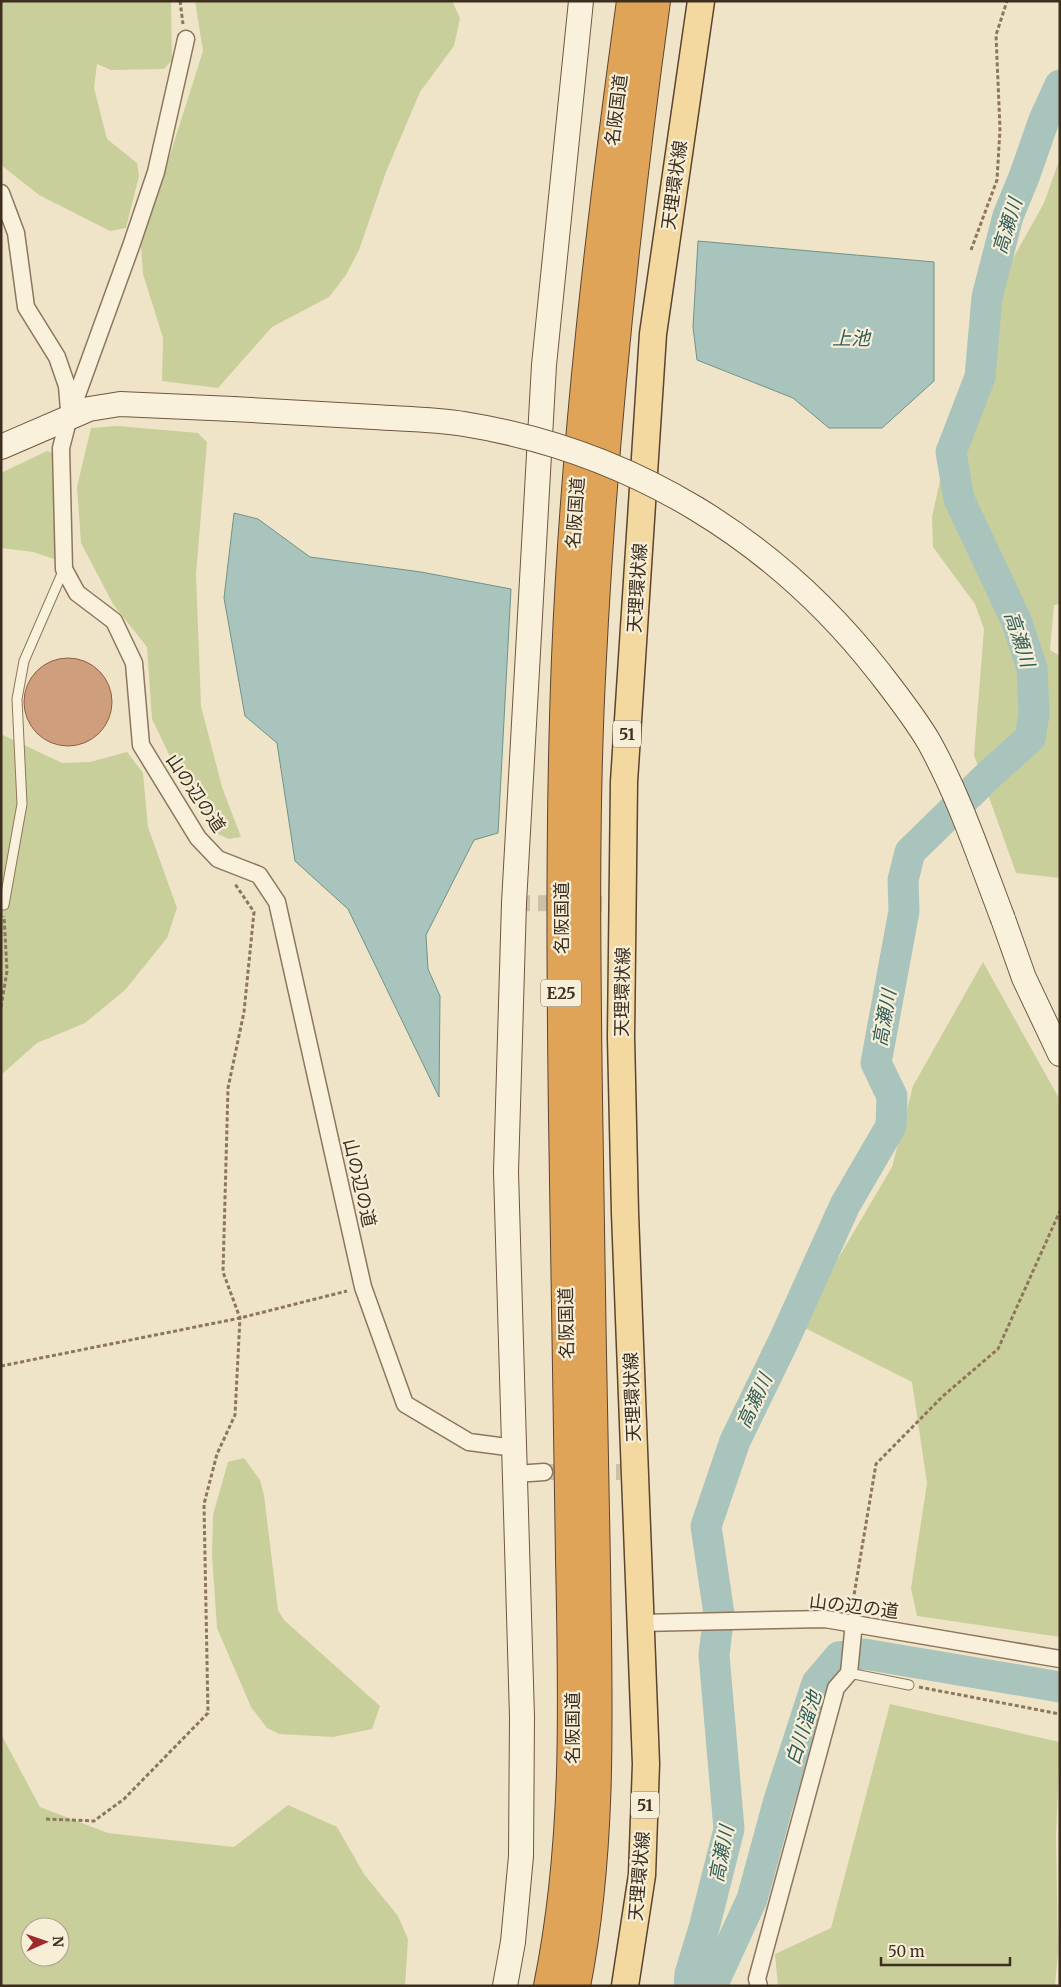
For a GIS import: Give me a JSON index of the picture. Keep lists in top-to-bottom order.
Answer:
{
  "streets": {
    "highway": ["名阪国道", "E25"],
    "main road": ["天理環状線", "51"],
    "street": ["山の辺の道"]
  },
  "crossings": [
    ["天理環状線", "山の辺の道"]
  ],
  "water": ["高瀬川", "上池", "白川溜池"],
  "scale_bar": "50 m",
  "north": "right"
}
